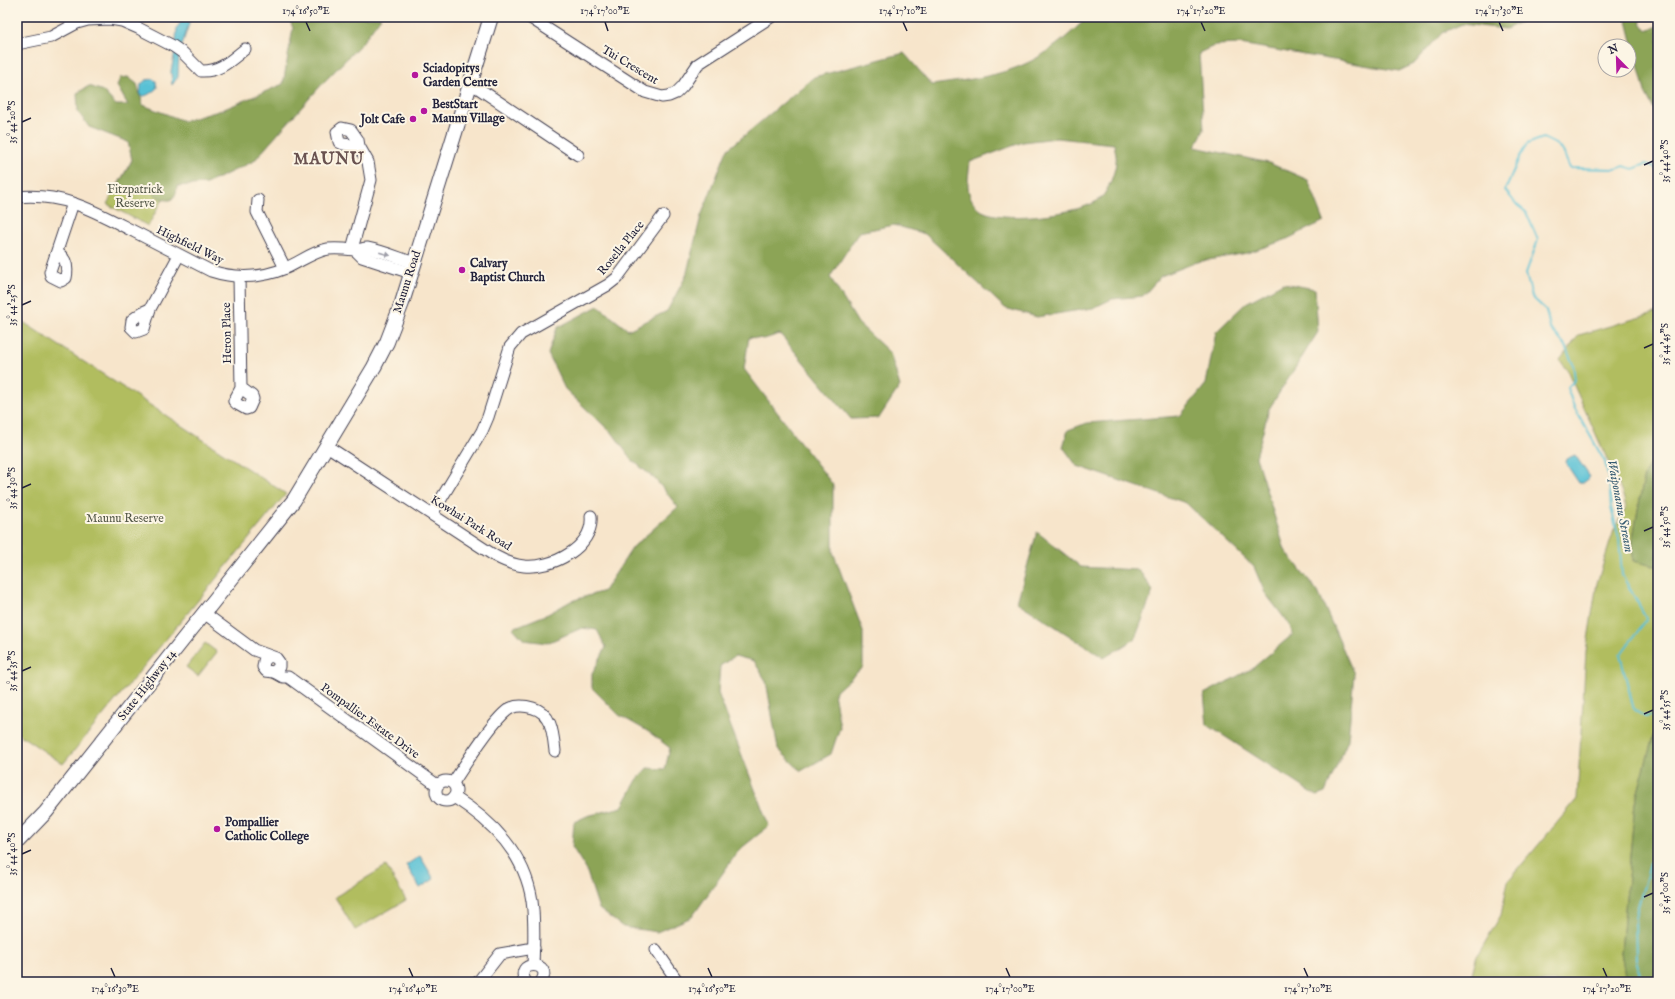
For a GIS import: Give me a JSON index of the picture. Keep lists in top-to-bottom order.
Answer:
{
  "streets": {
    "main road": ["Maunu Road", "State Highway 14"],
    "street": [
      "Tui Crescent",
      "Highfield Way",
      "Rosella Place",
      "Heron Place",
      "Kowhai Park Road",
      "Pompallier Estate Drive"
    ]
  },
  "crossings": [
    ["Highfield Way", "Heron Place"],
    ["Rosella Place", "Kowhai Park Road"],
    ["Maunu Road", "Kowhai Park Road"],
    ["Maunu Road", "State Highway 14"],
    ["State Highway 14", "Pompallier Estate Drive"]
  ],
  "districts": ["MAUNU"],
  "water": ["Waiponamu Stream"],
  "parks": ["Fitzpatrick Reserve", "Maunu Reserve"],
  "places": [
    "Sciadopitys Garden Centre",
    "BestStart Maunu Village",
    "Jolt Cafe",
    "Calvary Baptist Church",
    "Pompallier Catholic College"
  ],
  "north": "top left",
  "coordinates": [
    "174°16'50\"E",
    "174°17'00\"E",
    "174°17'10\"E",
    "174°17'20\"E",
    "174°17'30\"E",
    "35°44'20\"S",
    "35°44'40\"S",
    "35°44'25\"S",
    "35°44'45\"S",
    "35°44'30\"S",
    "35°44'50\"S",
    "35°44'35\"S",
    "35°44'55\"S",
    "35°45'00\"S",
    "174°16'30\"E",
    "174°16'40\"E"
  ]
}
